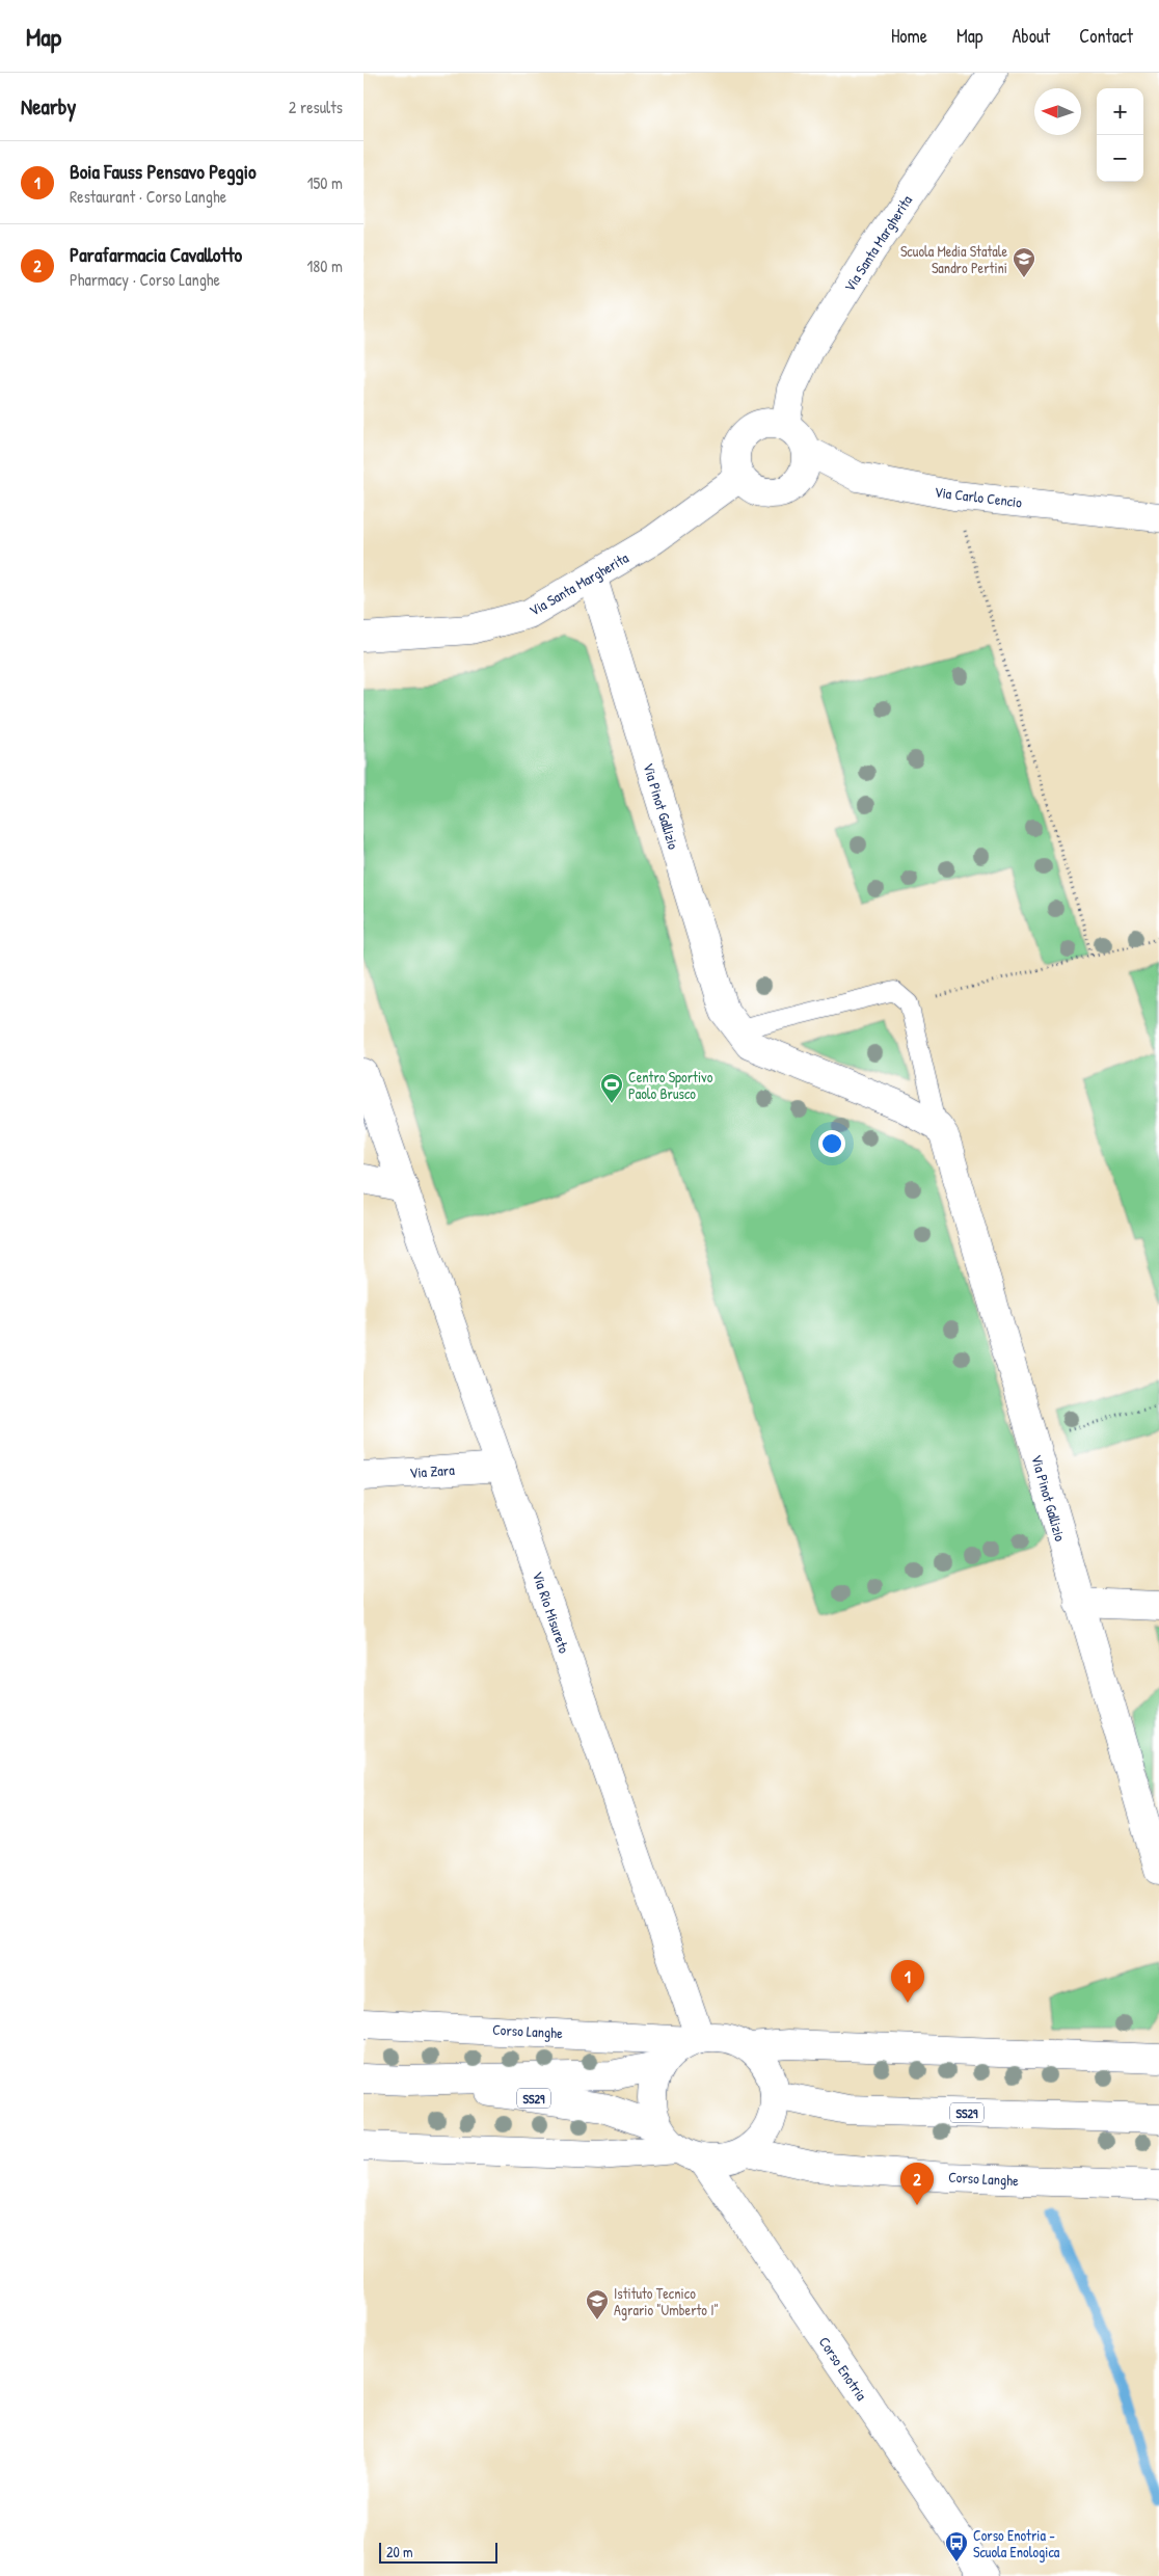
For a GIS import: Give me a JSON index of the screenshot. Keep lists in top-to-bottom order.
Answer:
{
  "streets": {
    "street": [
      "Via Santa Margherita",
      "Via Carlo Cencio",
      "Via Pinot Gallizio",
      "Via Zara",
      "Via Rio Misureto",
      "Corso Langhe",
      "SS29",
      "Corso Enotria"
    ]
  },
  "crossings": [
    ["Via Santa Margherita", "Via Carlo Cencio"],
    ["Via Santa Margherita", "Via Pinot Gallizio"],
    ["Via Zara", "Via Rio Misureto"],
    ["Via Rio Misureto", "Corso Langhe"],
    ["Via Rio Misureto", "SS29"],
    ["Via Rio Misureto", "Corso Enotria"],
    ["Corso Langhe", "SS29"],
    ["Corso Langhe", "Corso Enotria"],
    ["SS29", "Corso Enotria"]
  ],
  "places": {
    "school or university": ["Scuola Media Statale Sandro Pertini", "Istituto Tecnico Agrario \"Umberto I\""],
    "sports": ["Centro Sportivo Paolo Brusco"],
    "bus stop": ["Corso Enotria - Scuola Enologica"]
  },
  "scale_bar": "20 m",
  "north": "left",
  "page": {
    "header": "Map",
    "nav": [
      "Home",
      "Map",
      "About",
      "Contact"
    ],
    "heading": ["Nearby", "2 results"],
    "map_buttons": ["+", "−"],
    "list": [
      {
        "mark": "1",
        "name": "Boia Fauss Pensavo Peggio",
        "note": "Restaurant · Corso Langhe",
        "value": "150 m"
      },
      {
        "mark": "2",
        "name": "Parafarmacia Cavallotto",
        "note": "Pharmacy · Corso Langhe",
        "value": "180 m"
      }
    ],
    "pins": ["1", "2"],
    "scale": "20 m"
  }
}
